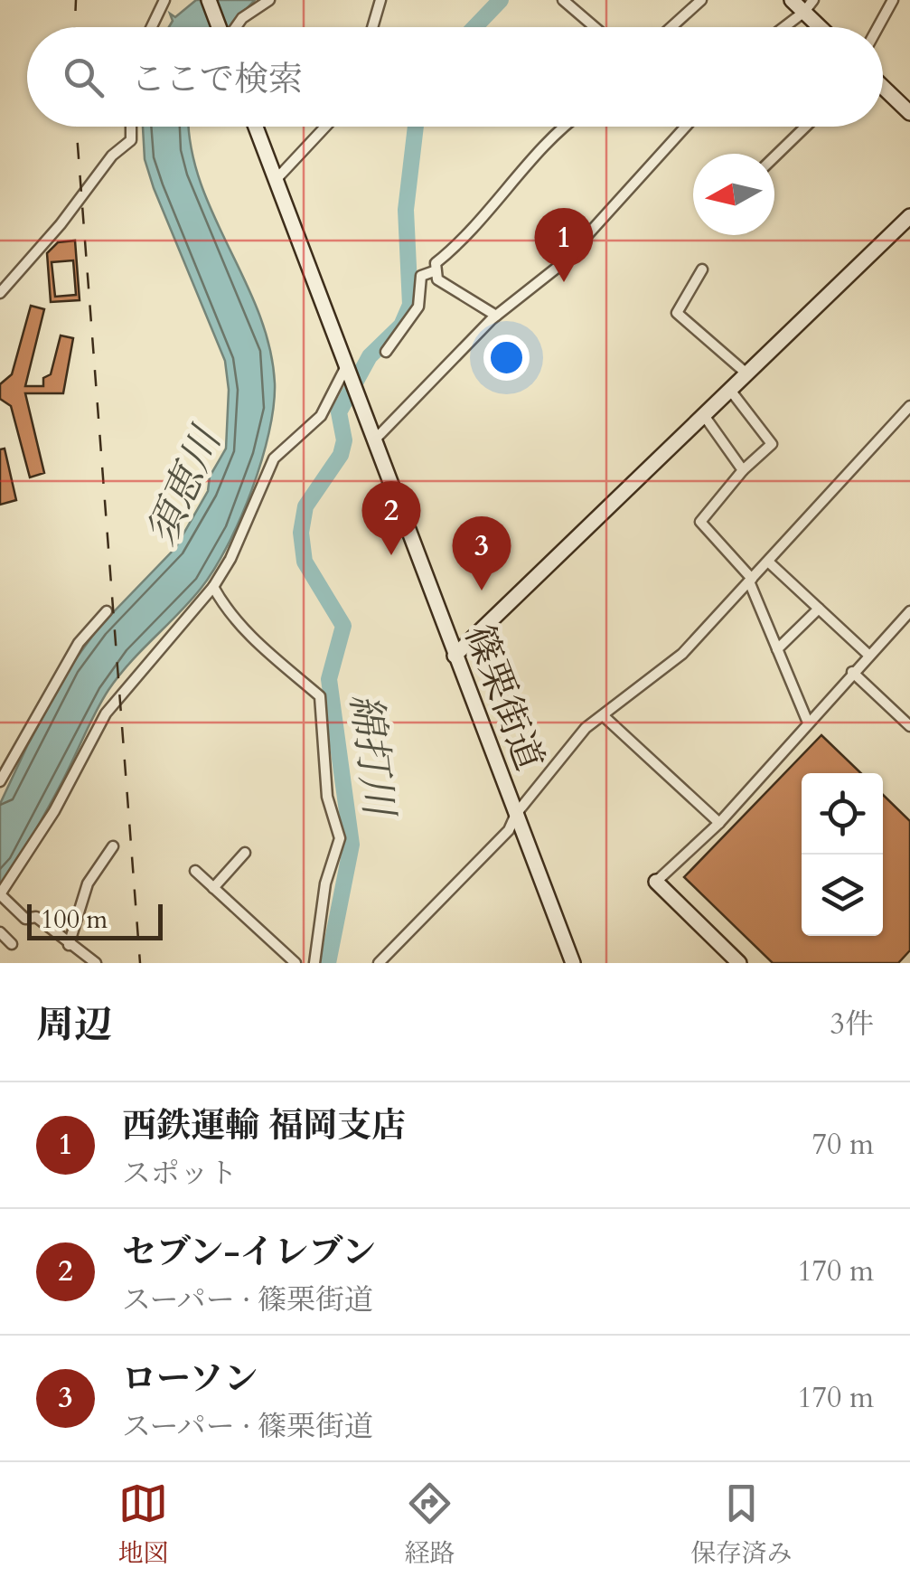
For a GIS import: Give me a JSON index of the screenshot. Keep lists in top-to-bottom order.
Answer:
{
  "streets": {
    "main road": ["篠栗街道"]
  },
  "water": ["須恵川", "綿打川"],
  "scale_bar": "100 m",
  "north": "left",
  "page": {
    "search": "ここで検索",
    "pins": ["1", "2", "3"],
    "scale": "100 m",
    "heading": ["周辺", "3件"],
    "list": [
      {
        "mark": "1",
        "name": "西鉄運輸 福岡支店",
        "note": "スポット",
        "value": "70 m"
      },
      {
        "mark": "2",
        "name": "セブン-イレブン",
        "note": "スーパー · 篠栗街道",
        "value": "170 m"
      },
      {
        "mark": "3",
        "name": "ローソン",
        "note": "スーパー · 篠栗街道",
        "value": "170 m"
      }
    ],
    "nav": ["地図", "経路", "保存済み"]
  }
}
